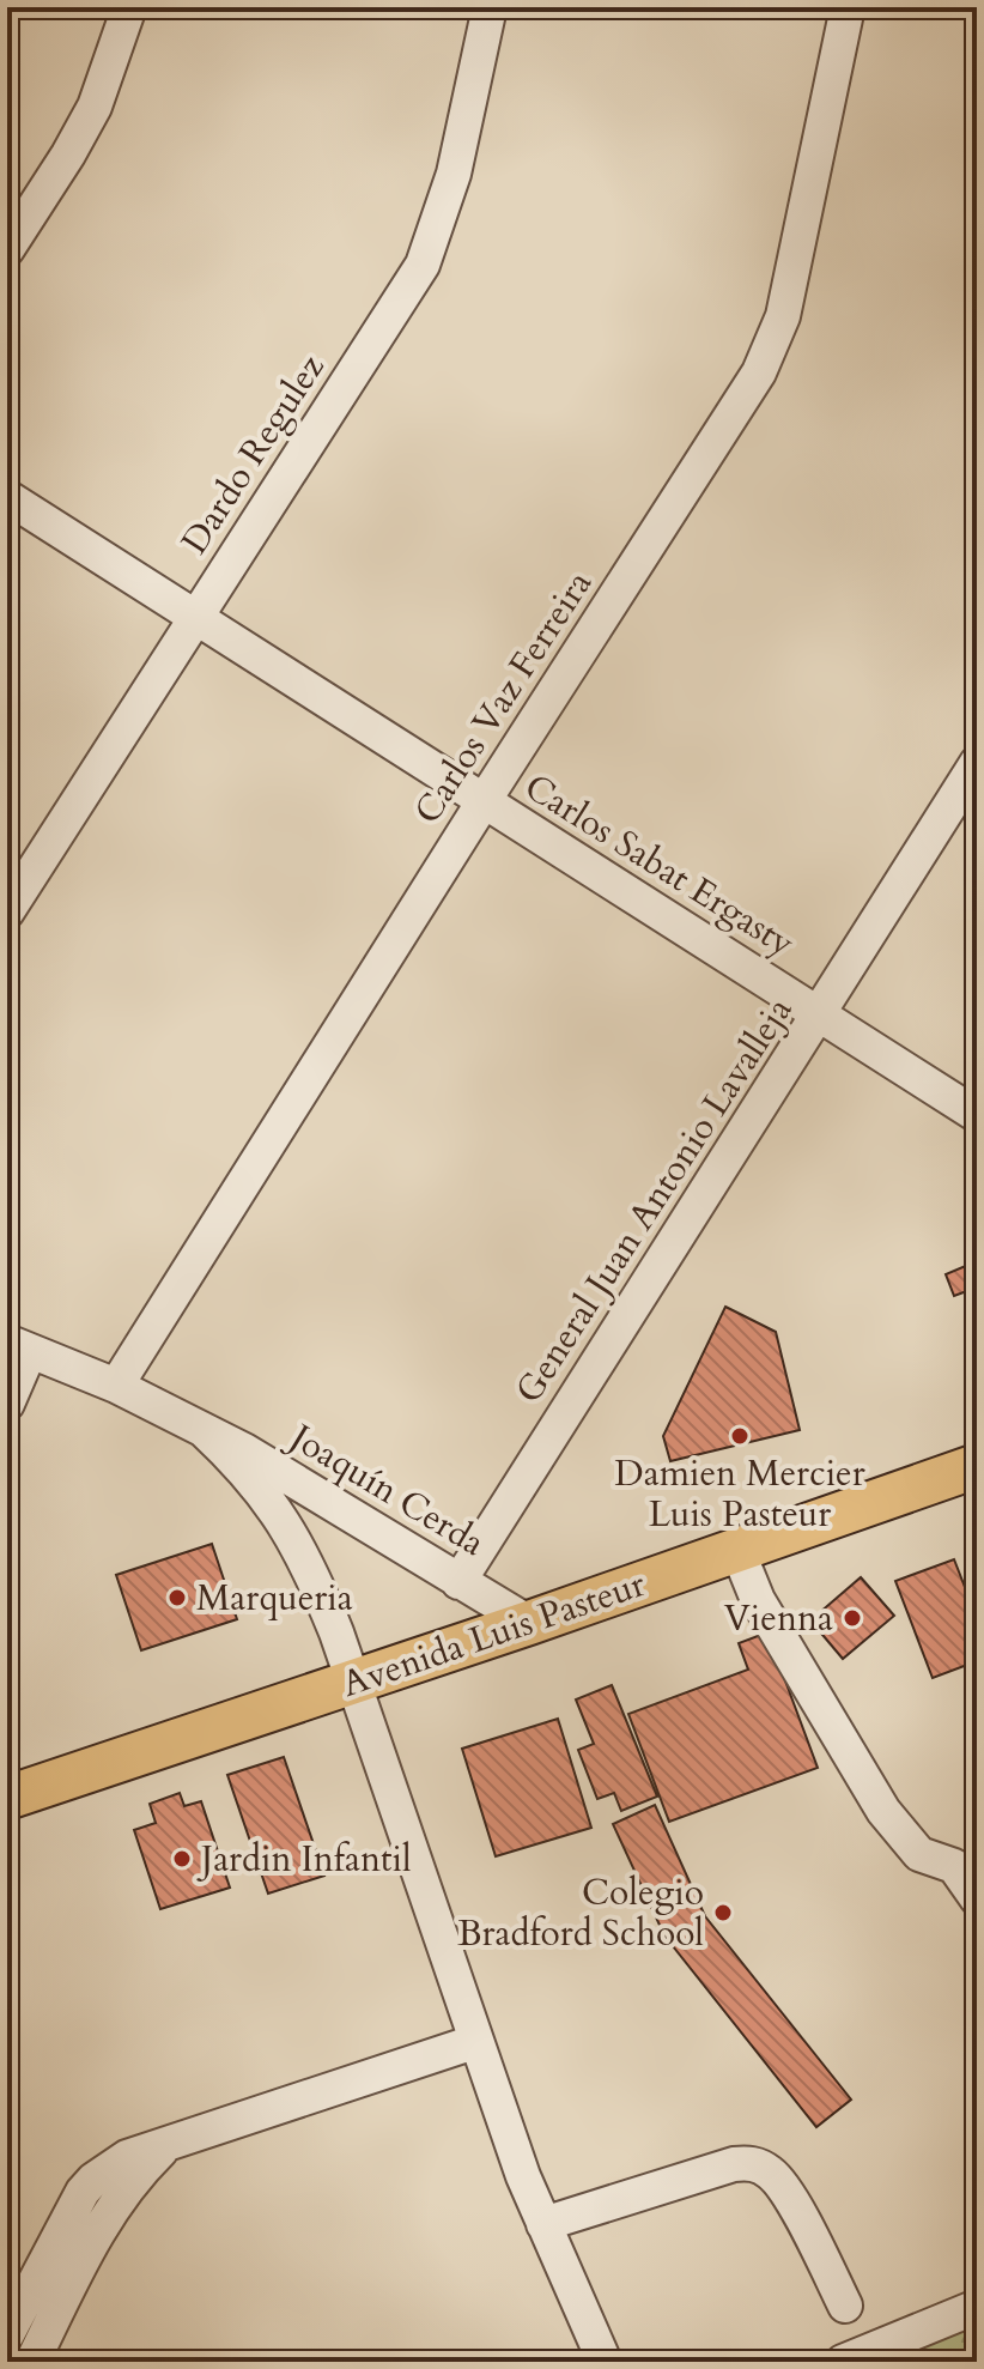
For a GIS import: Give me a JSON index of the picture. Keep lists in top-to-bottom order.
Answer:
{
  "streets": {
    "main road": ["Avenida Luis Pasteur"],
    "street": [
      "Dardo Regulez",
      "Carlos Vaz Ferreira",
      "Carlos Sabat Ergasty",
      "General Juan Antonio Lavalleja",
      "Joaquín Cerda"
    ]
  },
  "crossings": [
    ["Dardo Regulez", "Carlos Sabat Ergasty"],
    ["Carlos Vaz Ferreira", "Carlos Sabat Ergasty"],
    ["Carlos Vaz Ferreira", "Joaquín Cerda"],
    ["Carlos Sabat Ergasty", "General Juan Antonio Lavalleja"],
    ["General Juan Antonio Lavalleja", "Joaquín Cerda"],
    ["Joaquín Cerda", "Avenida Luis Pasteur"]
  ],
  "places": [
    "Damien Mercier Luis Pasteur",
    "Marqueria",
    "Vienna",
    "Jardin Infantil",
    "Colegio Bradford School"
  ]
}
